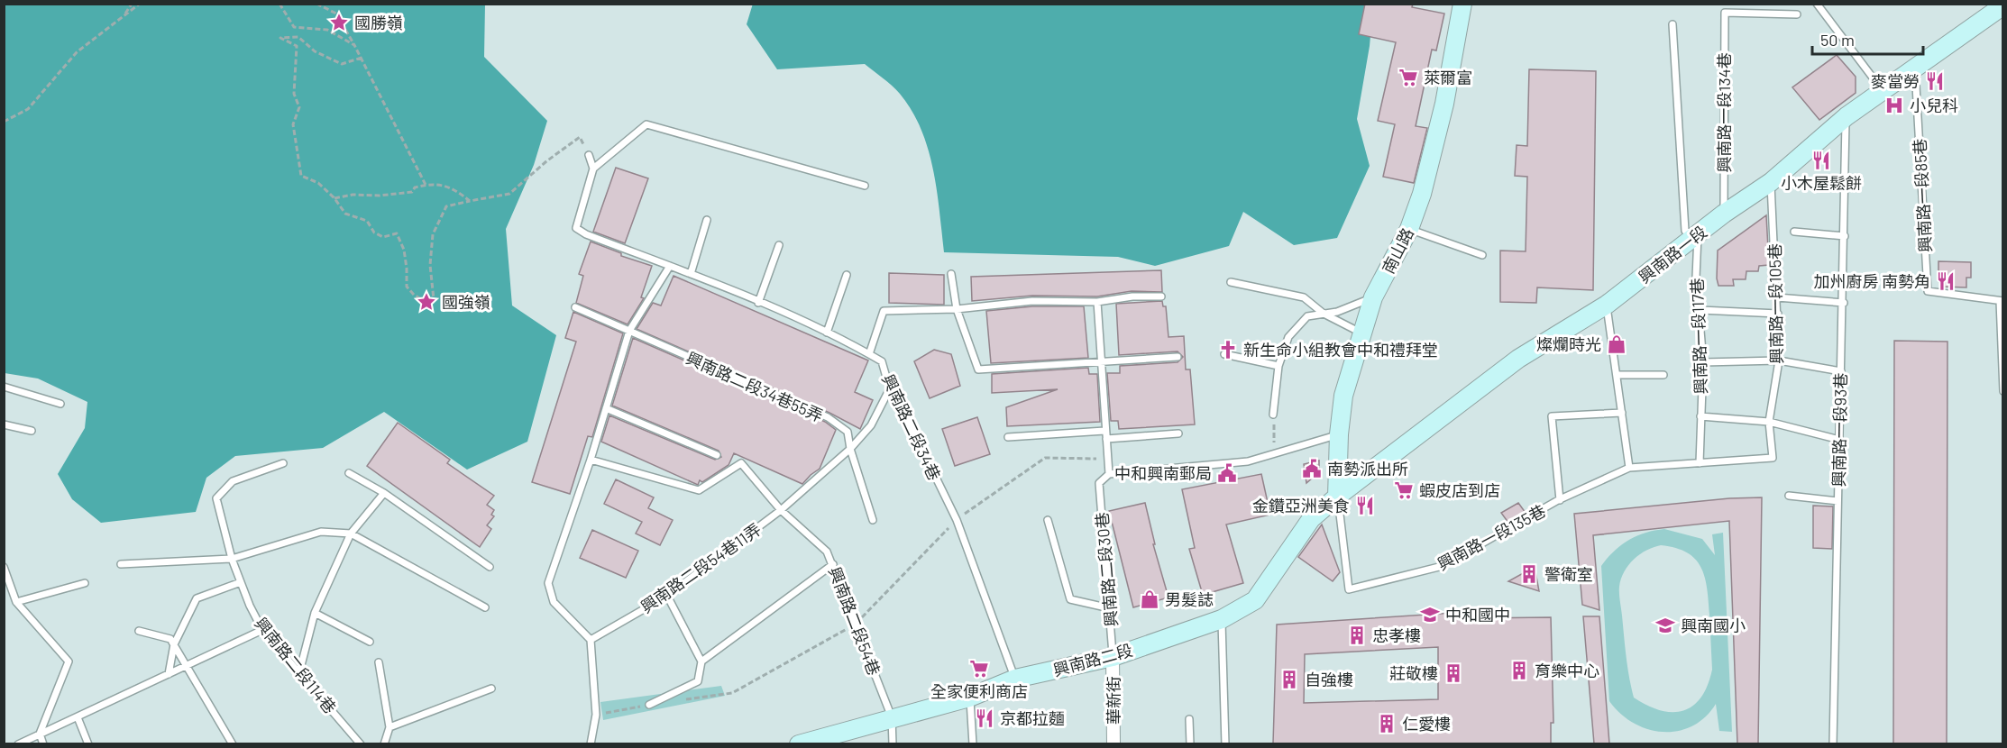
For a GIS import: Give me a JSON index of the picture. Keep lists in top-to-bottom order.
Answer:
{
  "streets": {
    "street": [
      "南山路",
      "興南路一段",
      "興南路二段",
      "華新街"
    ],
    "lane": [
      "興南路一段134巷",
      "興南路一段85巷",
      "興南路一段105巷",
      "興南路一段117巷",
      "興南路二段34巷55弄",
      "興南路二段34巷",
      "興南路一段93巷",
      "興南路一段135巷",
      "興南路二段54巷11弄",
      "興南路二段30巷",
      "興南路二段54巷",
      "興南路二段114巷"
    ]
  },
  "crossings": [
    ["興南路一段134巷", "興南路一段"],
    ["興南路一段85巷", "興南路一段"],
    ["南山路", "興南路一段"],
    ["南山路", "興南路一段135巷"],
    ["南山路", "興南路二段"],
    ["興南路一段", "興南路一段105巷"],
    ["興南路一段", "興南路一段117巷"],
    ["興南路一段", "興南路一段93巷"],
    ["興南路一段", "興南路一段135巷"],
    ["興南路一段", "興南路二段"],
    ["興南路一段105巷", "興南路一段135巷"],
    ["興南路一段117巷", "興南路一段135巷"],
    ["興南路二段34巷55弄", "興南路二段54巷11弄"],
    ["興南路二段34巷", "興南路二段54巷11弄"],
    ["興南路二段34巷", "興南路二段"],
    ["興南路一段135巷", "興南路二段"],
    ["興南路二段54巷11弄", "興南路二段54巷"],
    ["興南路二段30巷", "興南路二段"],
    ["興南路二段30巷", "華新街"],
    ["興南路二段54巷", "興南路二段"],
    ["興南路二段", "華新街"]
  ],
  "places": {
    "place": ["國勝嶺", "國強嶺"],
    "supermarket": ["萊爾富", "蝦皮店到店", "全家便利商店"],
    "restaurant": [
      "麥當勞",
      "小木屋鬆餅",
      "加州廚房 南勢角",
      "金鑽亞洲美食",
      "京都拉麵"
    ],
    "hospital": ["小兒科"],
    "shop": ["燦爛時光", "男髮誌"],
    "church": ["新生命小組教會中和禮拜堂"],
    "public building": ["南勢派出所", "中和興南郵局"],
    "building": [
      "警衛室",
      "忠孝樓",
      "育樂中心",
      "莊敬樓",
      "自強樓",
      "仁愛樓"
    ],
    "school or university": ["中和國中", "興南國小"]
  },
  "scale_bar": "50 m"
}
